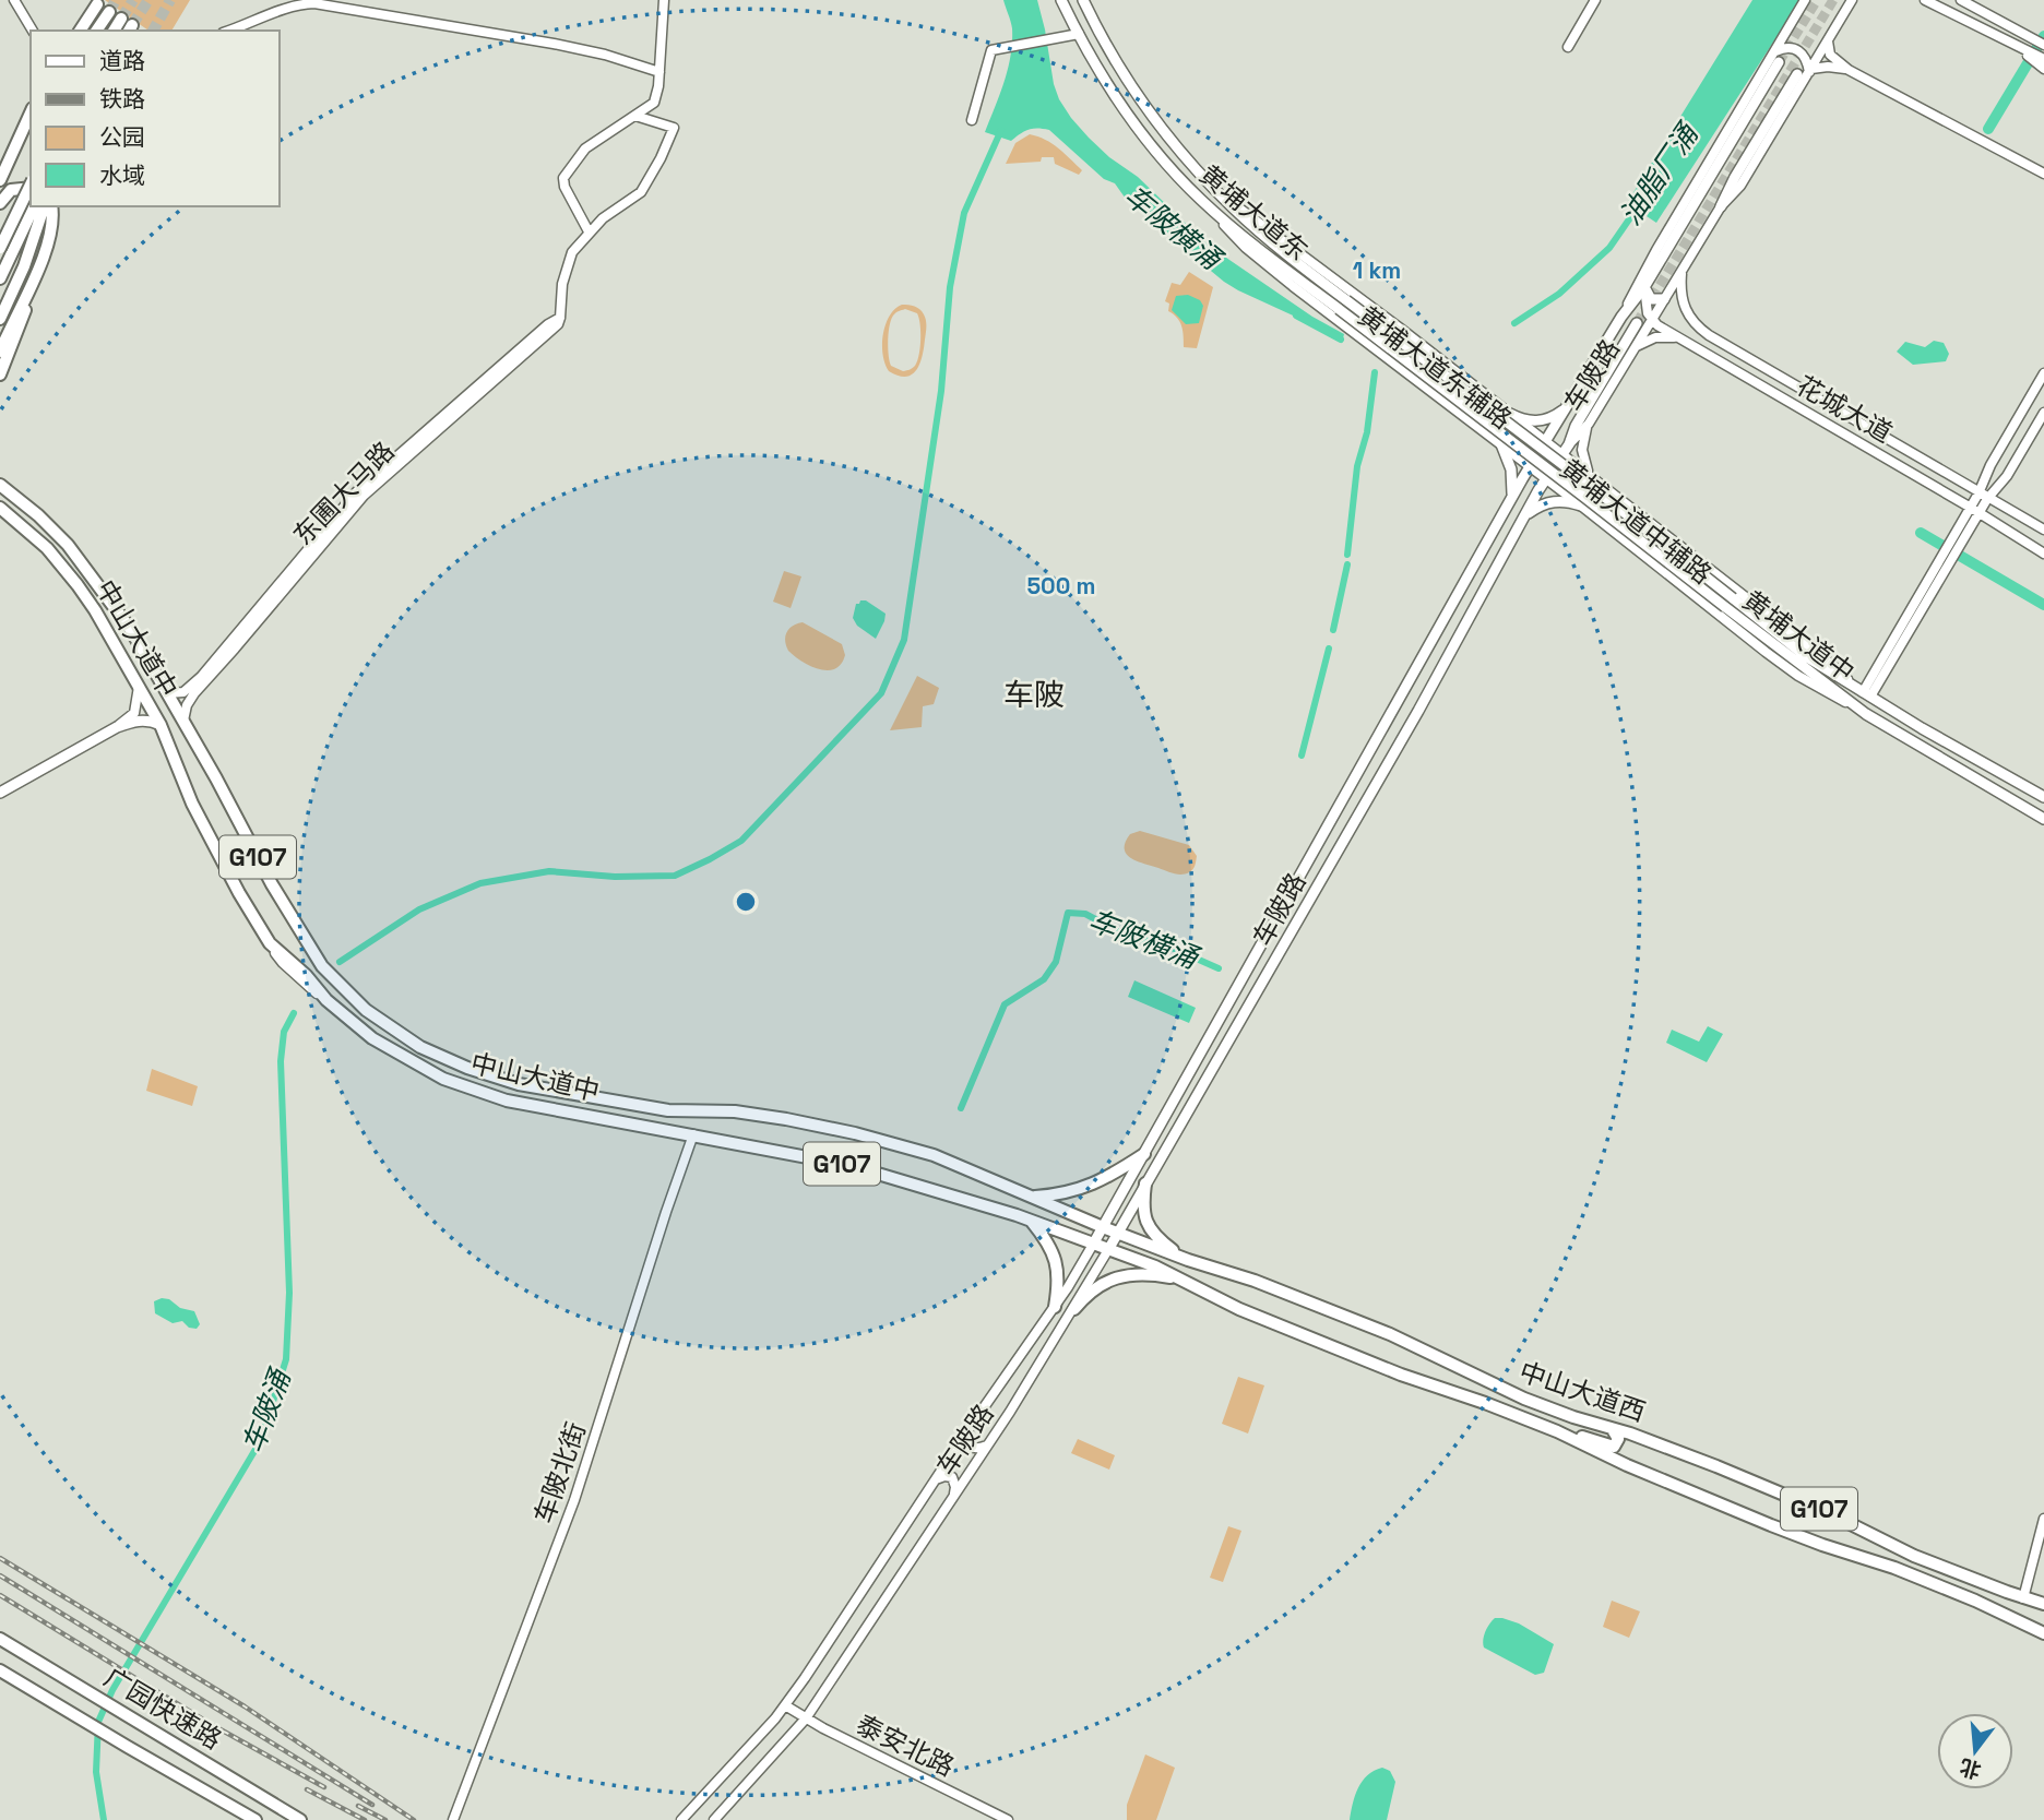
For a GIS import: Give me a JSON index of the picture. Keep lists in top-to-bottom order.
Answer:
{
  "streets": {
    "highway": [
      "中山大道中",
      "G107",
      "中山大道西",
      "广园快速路"
    ],
    "main road": ["黄埔大道东", "车陂路", "黄埔大道中"],
    "street": [
      "黄埔大道东辅路",
      "花城大道",
      "东圃大马路",
      "黄埔大道中辅路",
      "车陂北街",
      "泰安北路"
    ]
  },
  "crossings": [
    ["黄埔大道东", "黄埔大道东辅路"],
    ["黄埔大道东", "黄埔大道中"],
    ["黄埔大道东辅路", "车陂路"],
    ["黄埔大道东辅路", "黄埔大道中辅路"],
    ["车陂路", "花城大道"],
    ["车陂路", "黄埔大道中辅路"],
    ["车陂路", "中山大道中"],
    ["车陂路", "中山大道西"],
    ["车陂路", "泰安北路"],
    ["东圃大马路", "中山大道中"],
    ["黄埔大道中辅路", "黄埔大道中"],
    ["中山大道中", "中山大道西"],
    ["中山大道中", "车陂北街"]
  ],
  "districts": ["车陂"],
  "water": ["油脂厂涌", "车陂横涌", "车陂涌"],
  "legend": [
    "道路",
    "铁路",
    "公园",
    "水域"
  ],
  "north": "bottom",
  "rings": ["1 km", "500 m"]
}
